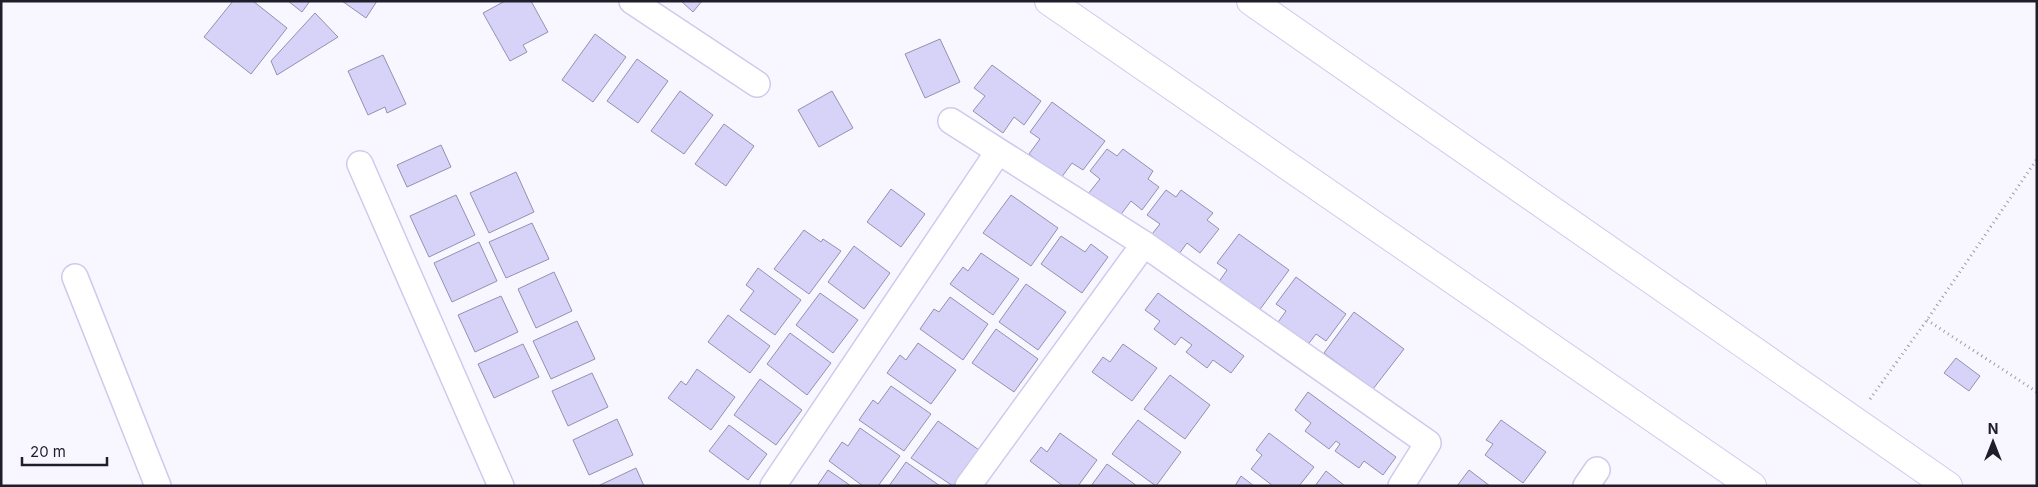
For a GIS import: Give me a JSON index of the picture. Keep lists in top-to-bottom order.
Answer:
{
  "scale_bar": "20 m",
  "north": "top"
}
